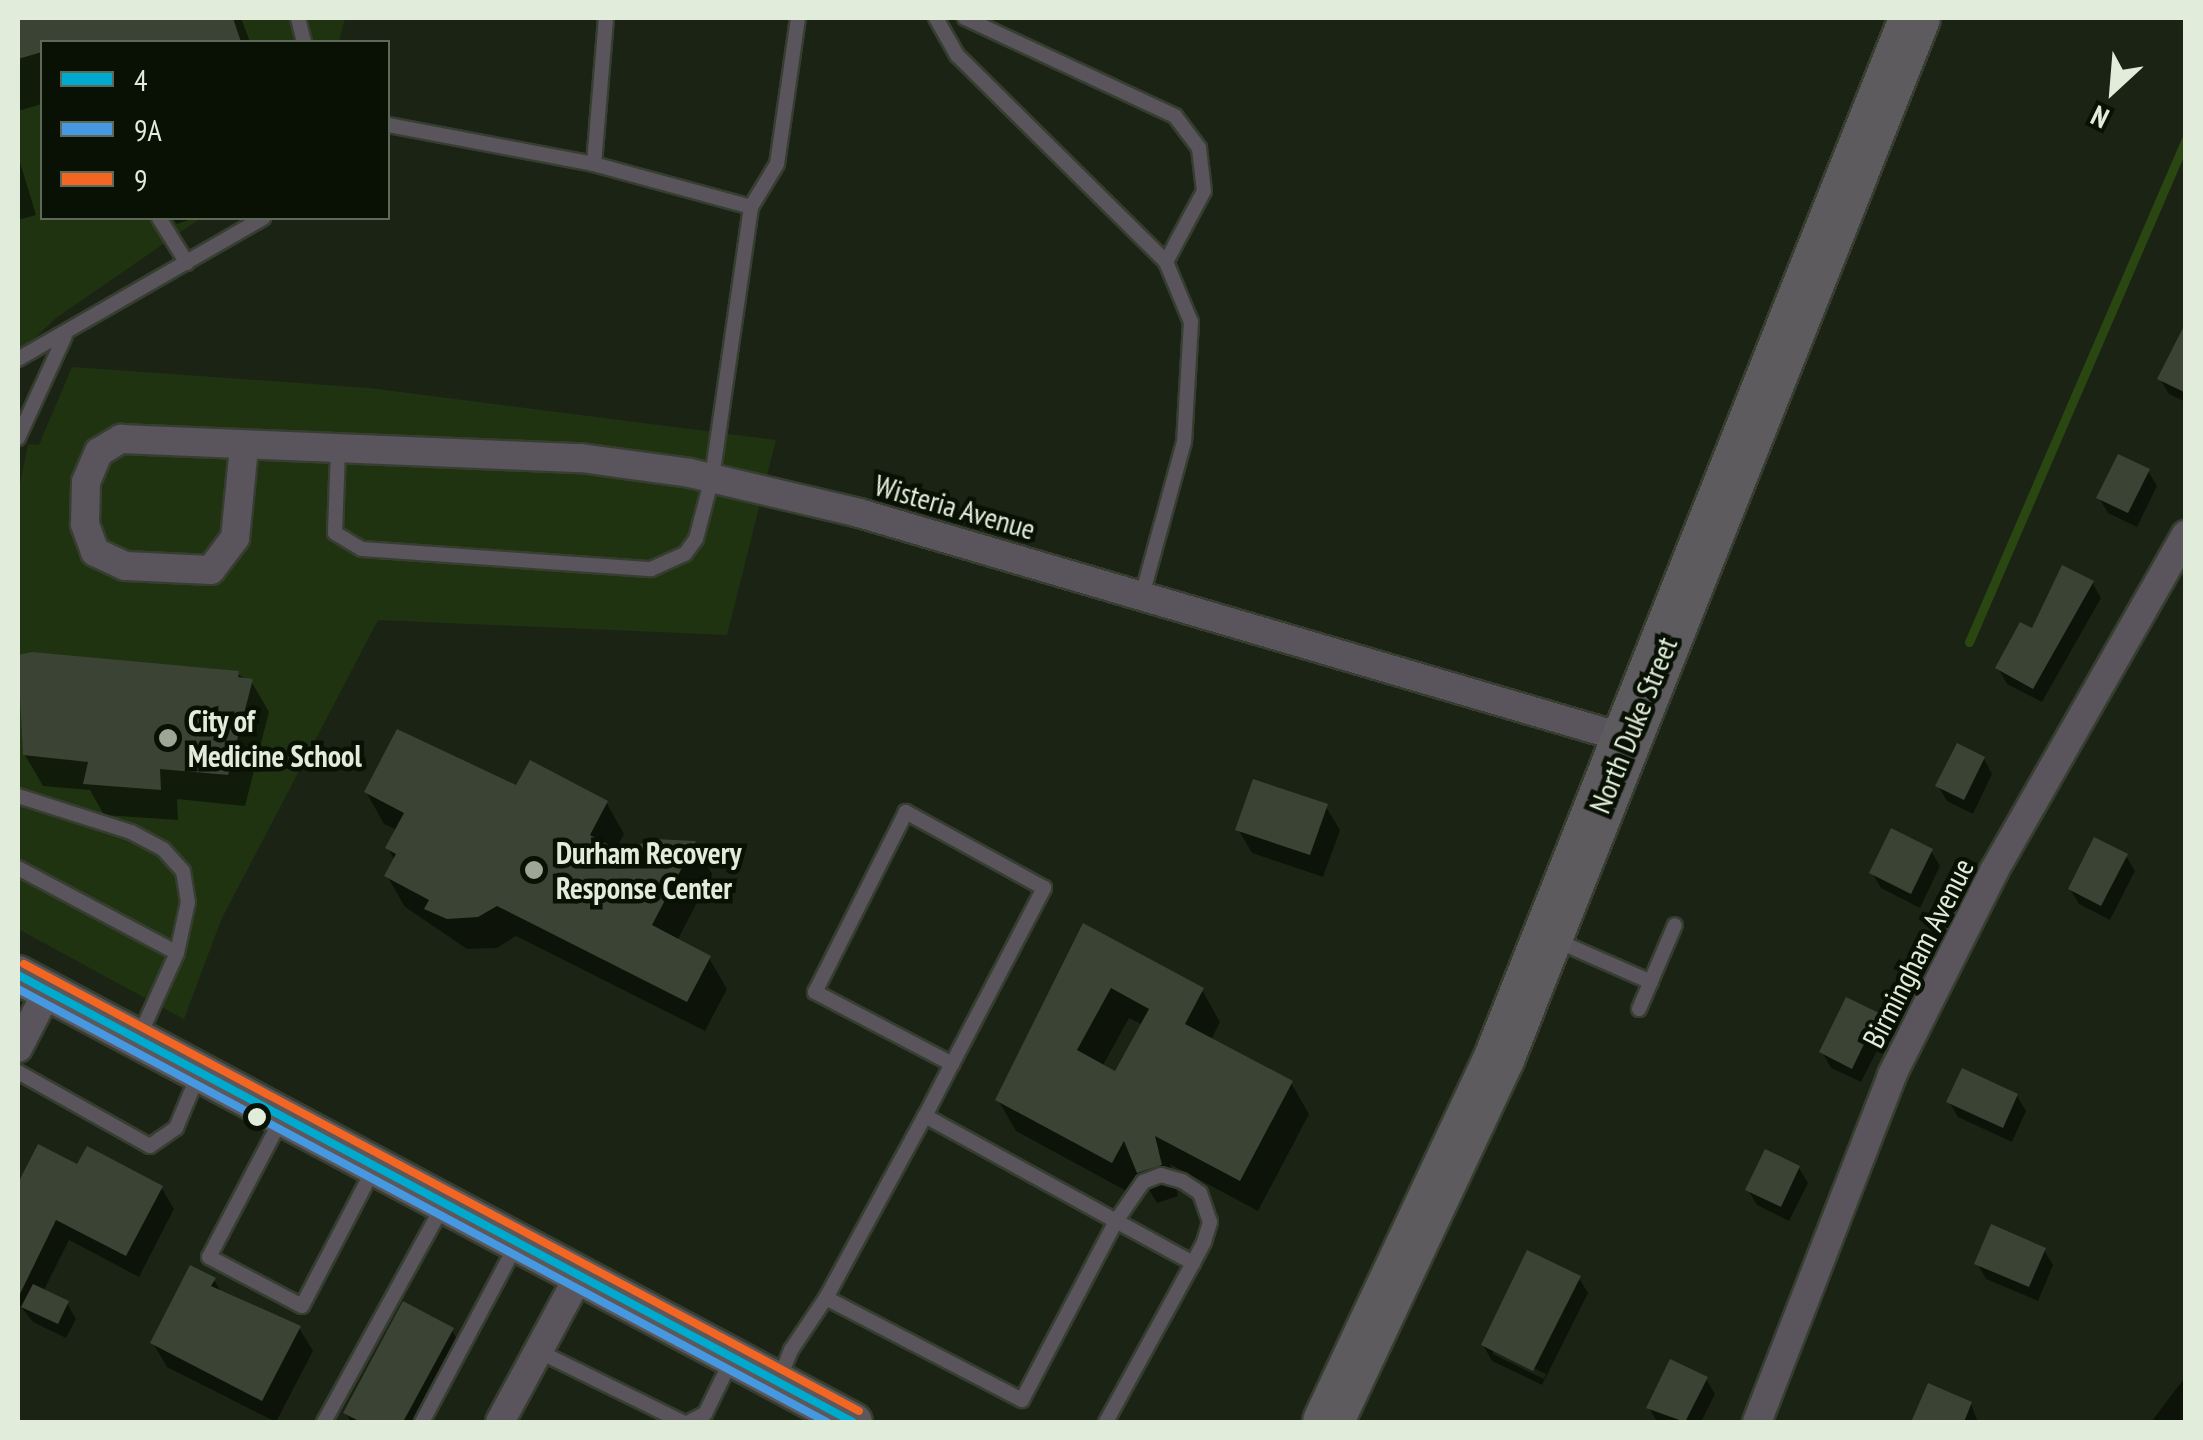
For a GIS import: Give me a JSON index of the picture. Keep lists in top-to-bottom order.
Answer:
{
  "streets": {
    "highway": ["North Duke Street"],
    "street": ["Wisteria Avenue", "Birmingham Avenue"]
  },
  "crossings": [
    ["Wisteria Avenue", "North Duke Street"]
  ],
  "places": ["City of Medicine School", "Durham Recovery Response Center"],
  "lines": ["transit line 9", "transit line 4", "transit line 9A"],
  "legend": ["4", "9A", "9"],
  "north": "bottom left"
}
